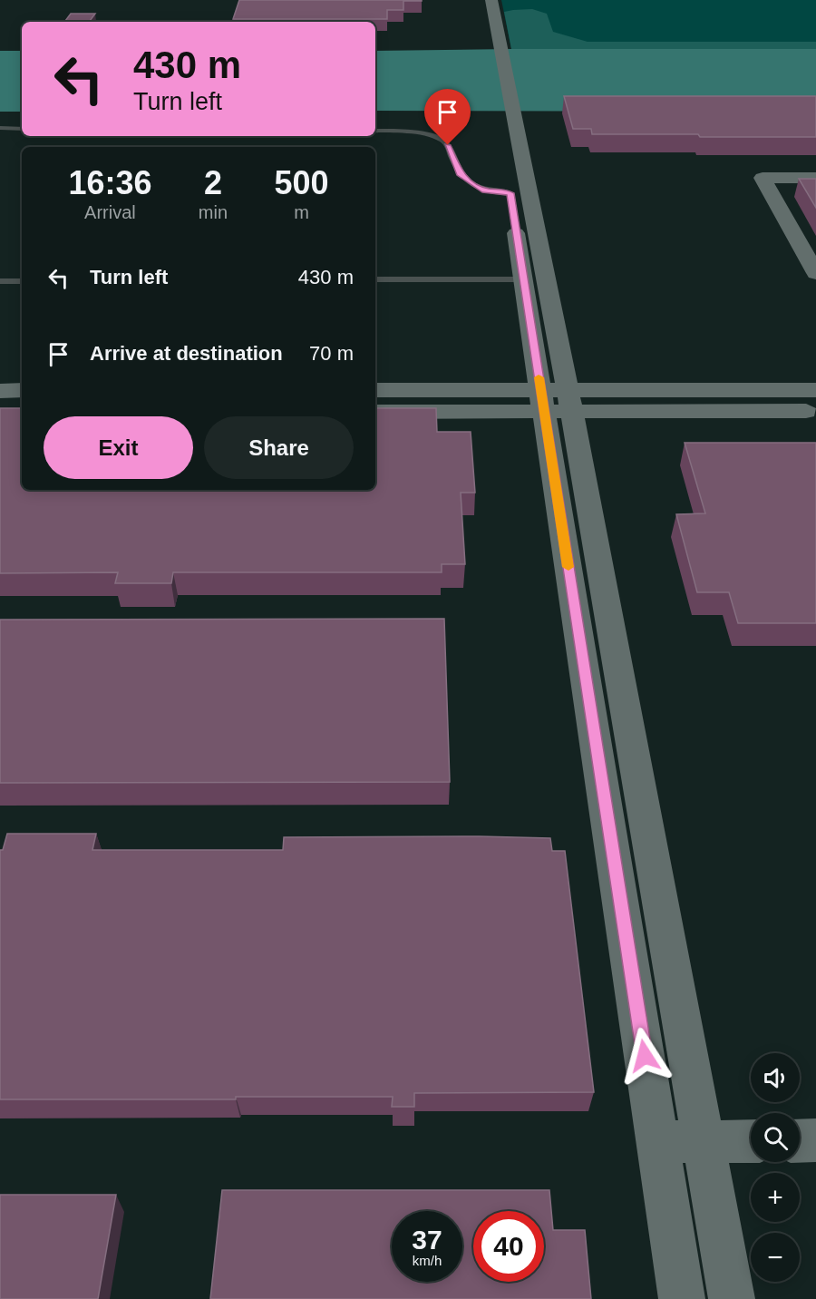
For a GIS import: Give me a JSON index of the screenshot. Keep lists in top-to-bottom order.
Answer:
{
  "page": {
    "turn": ["430 m", "Turn left"],
    "eta": [
      "16:36",
      "Arrival",
      "2",
      "min",
      "500",
      "m"
    ],
    "list": [
      {
        "name": "Turn left",
        "value": "430 m"
      },
      {
        "name": "Arrive at destination",
        "value": "70 m"
      }
    ],
    "buttons": ["Exit", "Share"],
    "map_buttons": ["+", "−"],
    "speed": "37 km/h",
    "limit": "40"
  }
}
